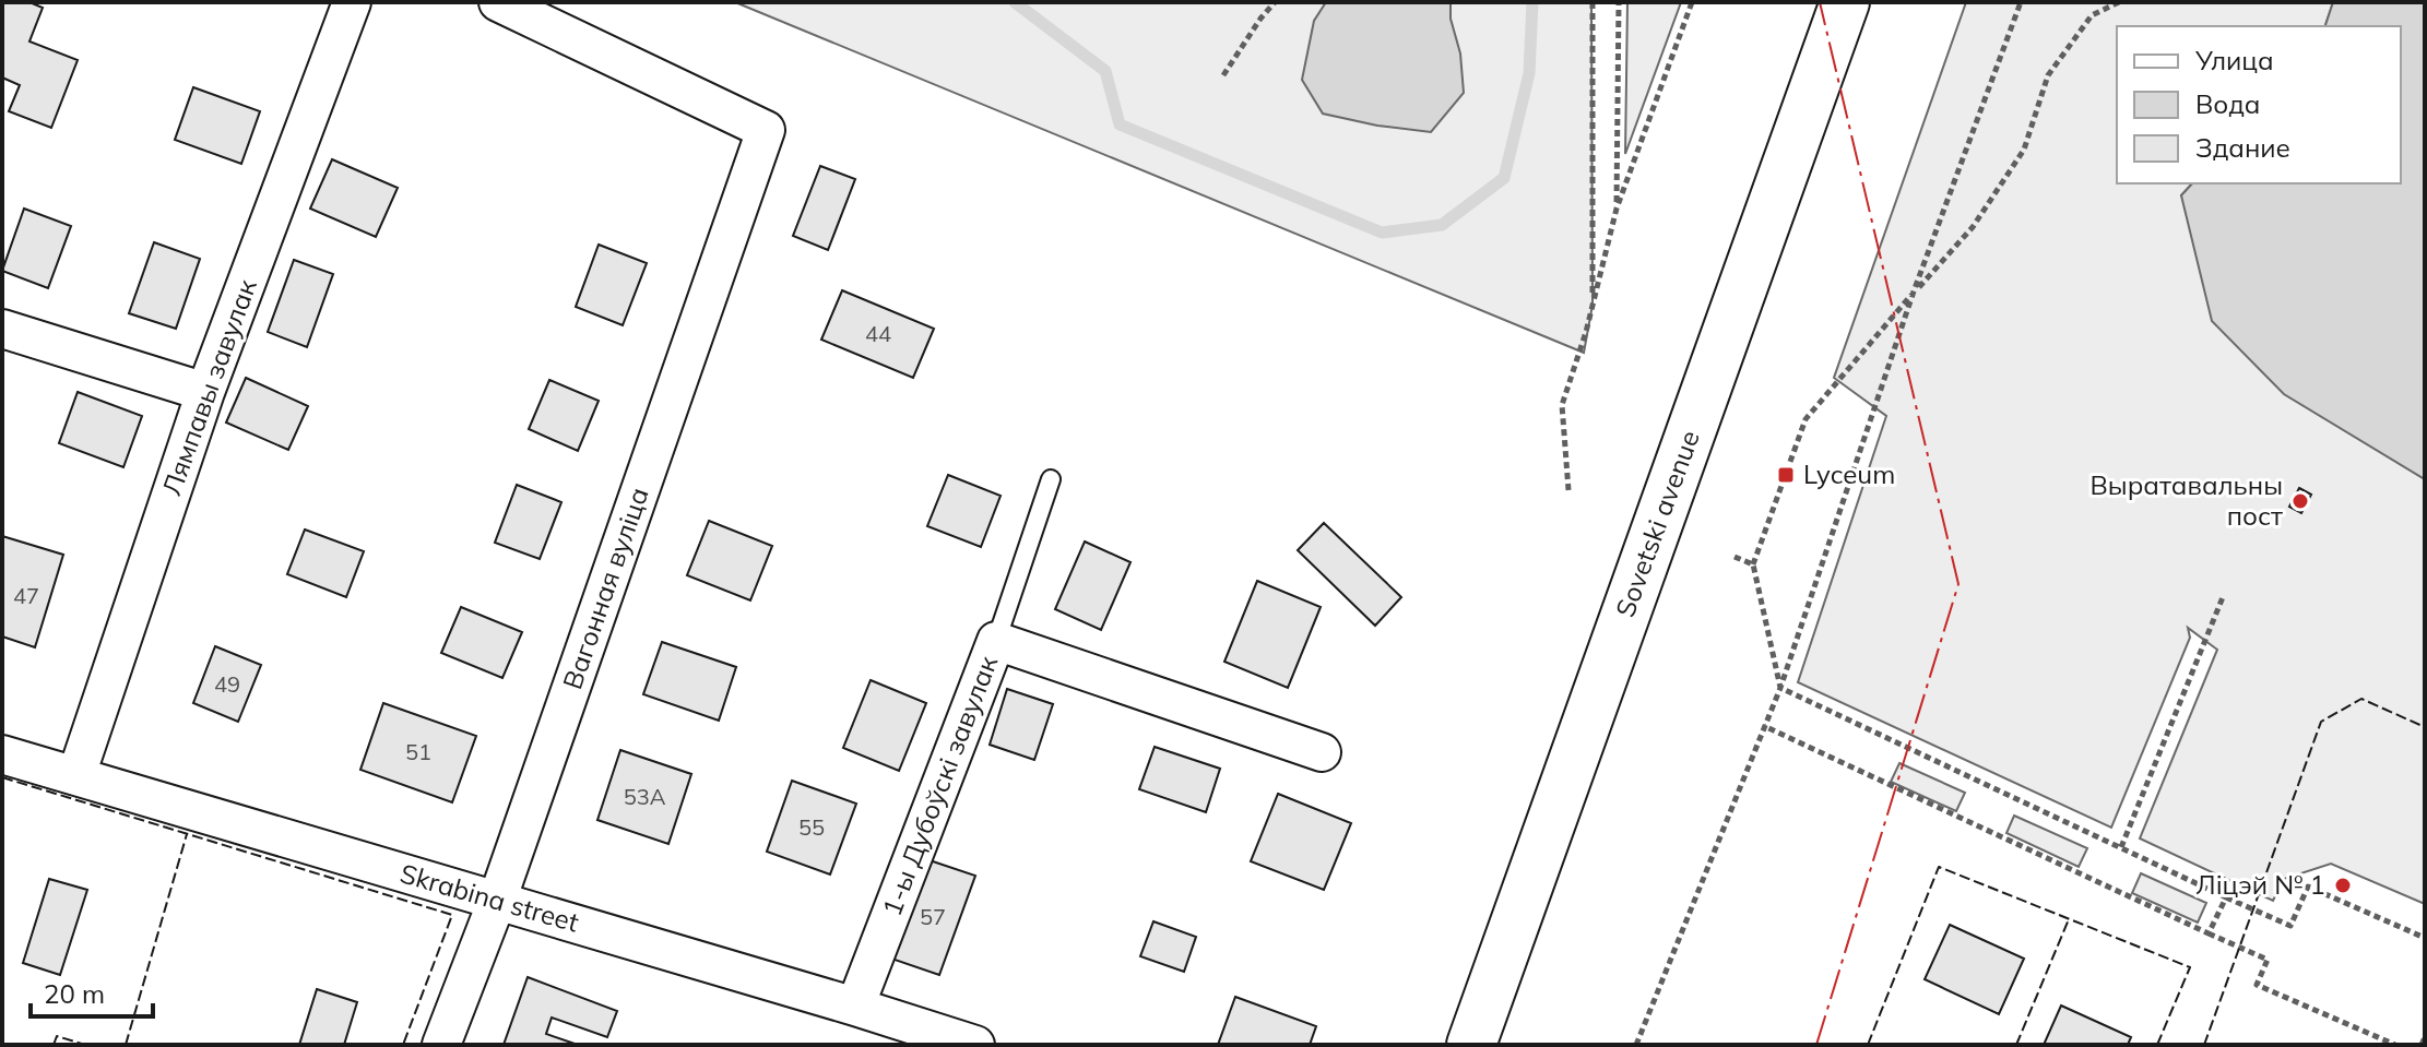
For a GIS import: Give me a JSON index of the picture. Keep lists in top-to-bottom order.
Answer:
{
  "streets": {
    "main road": ["Sovetski avenue"],
    "street": [
      "Лямпавы завулак",
      "Вагонная вуліца",
      "1-ы Дубоўскі завулак",
      "Skrabina street"
    ]
  },
  "crossings": [
    ["Лямпавы завулак", "Skrabina street"],
    ["Вагонная вуліца", "Skrabina street"],
    ["1-ы Дубоўскі завулак", "Skrabina street"]
  ],
  "places": {
    "transit": ["Lyceum"],
    "other": ["Выратавальны пост", "Ліцэй № 1"]
  },
  "house_numbers": [
    "44",
    "47",
    "49",
    "51",
    "53А",
    "55",
    "57"
  ],
  "legend": ["Улица", "Вода", "Здание"],
  "scale_bar": "20 m"
}
